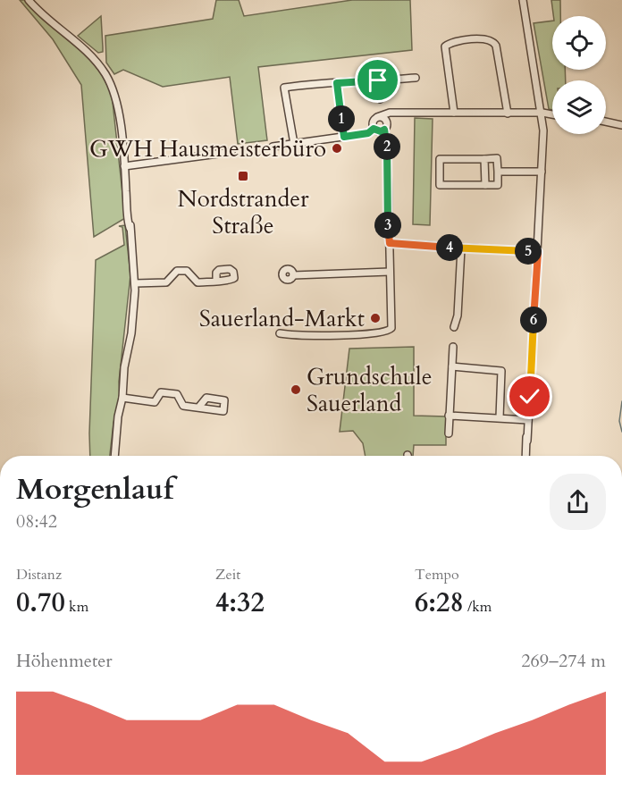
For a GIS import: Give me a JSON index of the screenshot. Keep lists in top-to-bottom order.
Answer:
{
  "places": {
    "other": ["GWH Hausmeisterbüro", "Sauerland-Markt", "Grundschule Sauerland"],
    "transit": ["Nordstrander Straße"]
  },
  "page": {
    "pins": [
      "1",
      "2",
      "3",
      "4",
      "5",
      "6"
    ],
    "heading": ["Morgenlauf", "08:42"],
    "stats": [
      ["Distanz", "0.70 km"],
      ["Zeit", "4:32"],
      ["Tempo", "6:28 /km"]
    ],
    "chart": ["Höhenmeter", "269–274 m"]
  }
}
